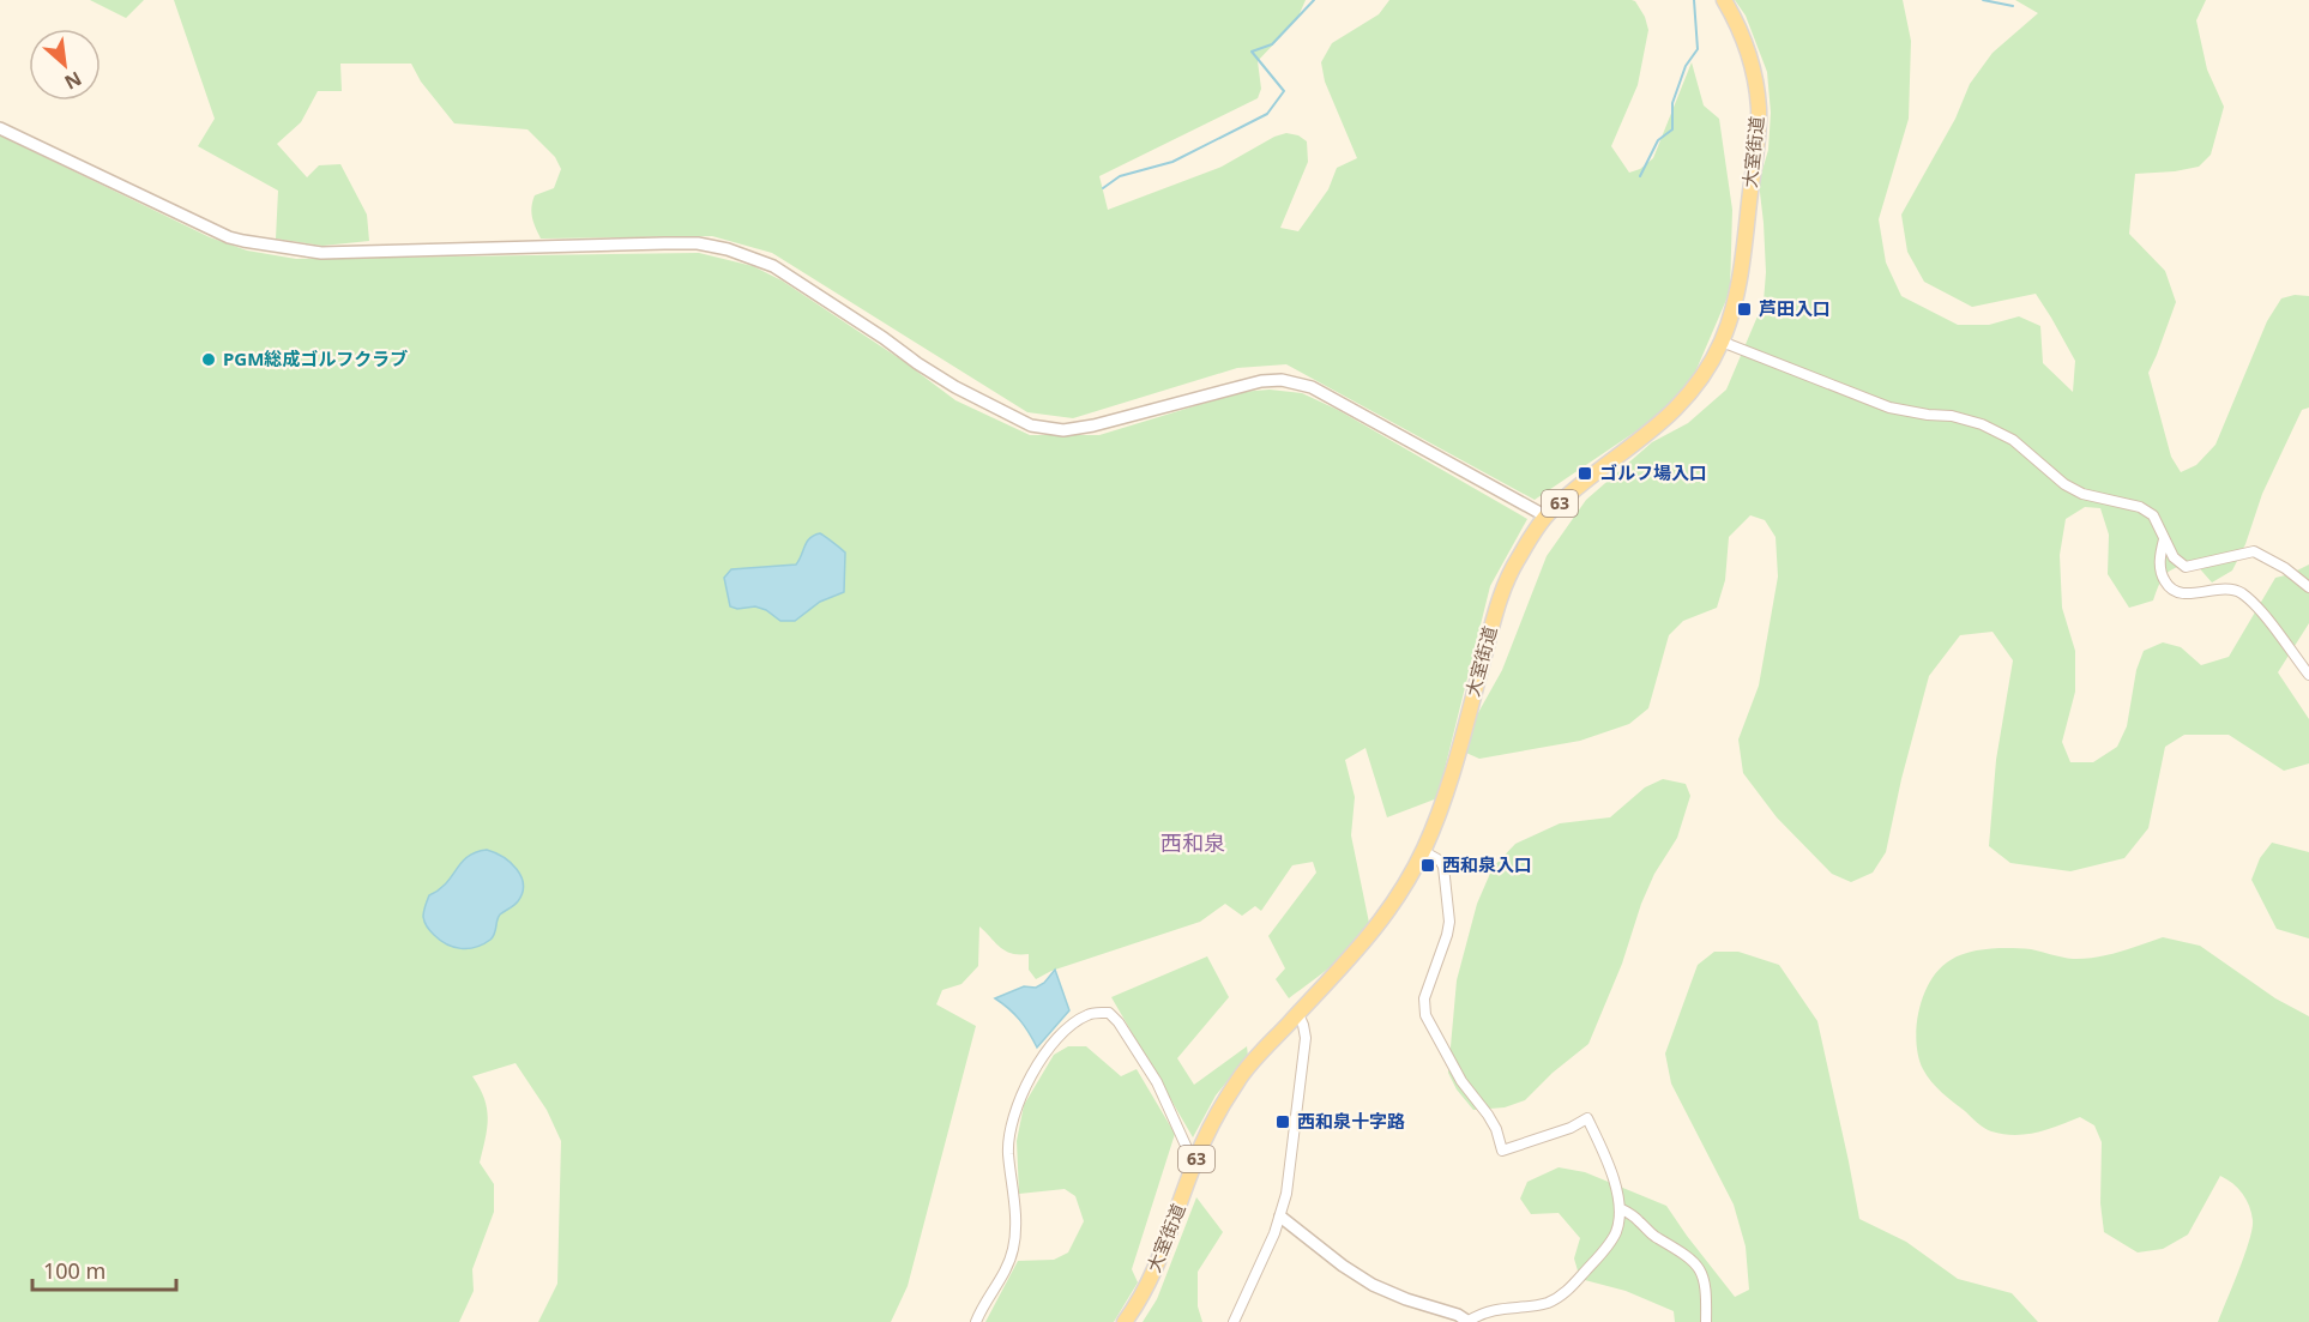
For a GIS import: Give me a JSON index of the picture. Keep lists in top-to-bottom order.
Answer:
{
  "streets": {
    "main road": ["大室街道", "63"]
  },
  "districts": ["西和泉"],
  "places": {
    "transit": [
      "芦田入口",
      "ゴルフ場入口",
      "西和泉入口",
      "西和泉十字路"
    ],
    "other": ["PGM総成ゴルフクラブ"]
  },
  "scale_bar": "100 m",
  "north": "bottom right"
}
